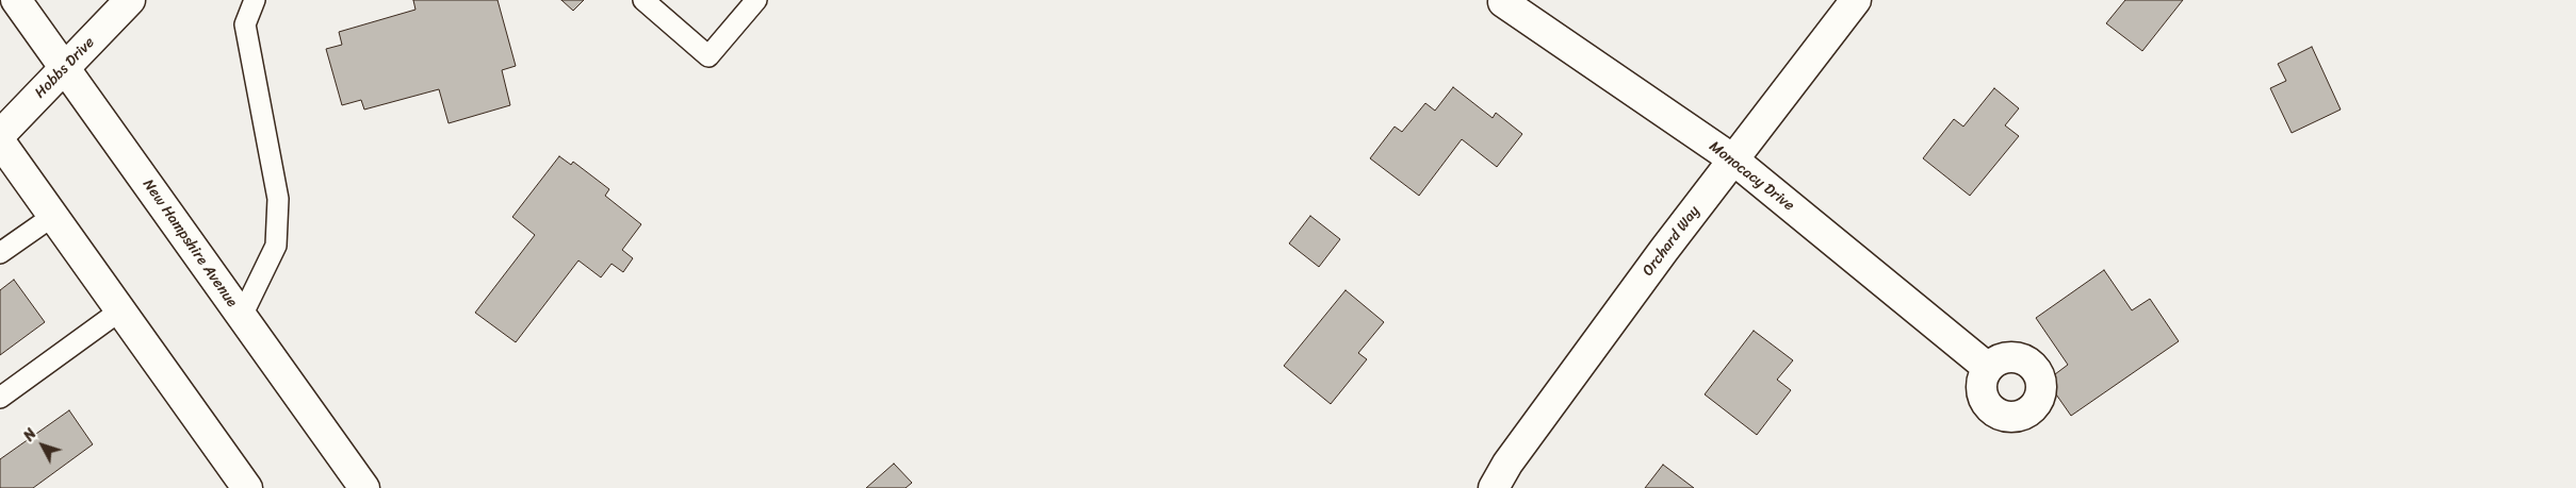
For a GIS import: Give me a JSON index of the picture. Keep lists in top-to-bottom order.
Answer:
{
  "streets": {
    "street": [
      "Hobbs Drive",
      "Monocacy Drive",
      "Orchard Way",
      "New Hampshire Avenue"
    ]
  },
  "crossings": [
    ["Hobbs Drive", "New Hampshire Avenue"],
    ["Monocacy Drive", "Orchard Way"]
  ],
  "north": "top left"
}
